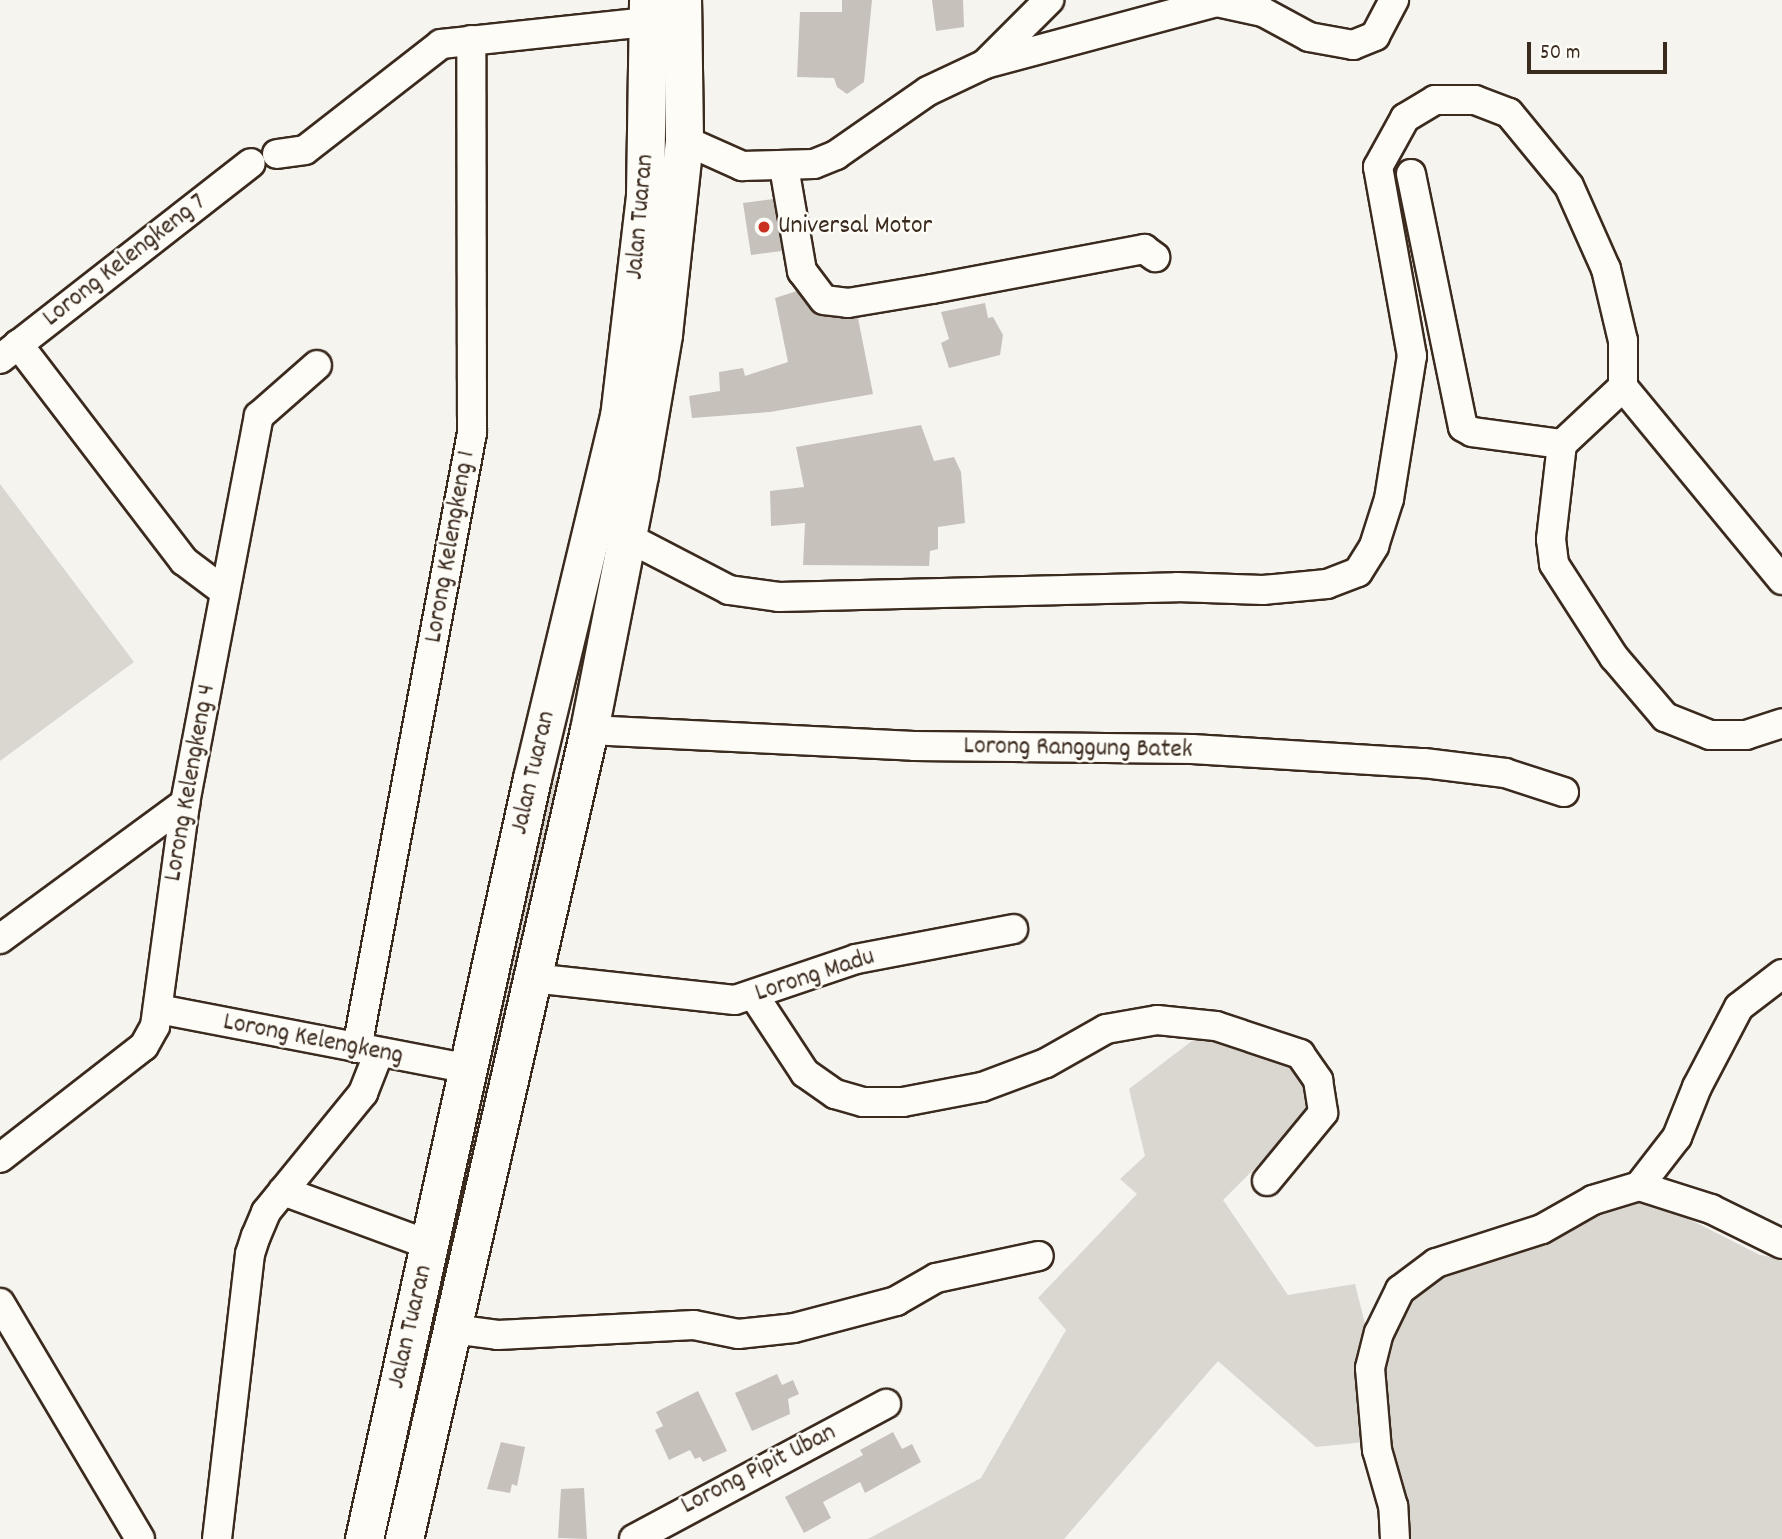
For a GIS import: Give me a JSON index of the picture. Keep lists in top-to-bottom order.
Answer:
{
  "streets": {
    "main road": ["Jalan Tuaran"],
    "street": [
      "Lorong Kelengkeng 7",
      "Lorong Kelengkeng 1",
      "Lorong Ranggung Batek",
      "Lorong Kelengkeng 4",
      "Lorong Madu",
      "Lorong Kelengkeng",
      "Lorong Pipit Uban"
    ]
  },
  "crossings": [
    ["Jalan Tuaran", "Lorong Kelengkeng 7"],
    ["Jalan Tuaran", "Lorong Ranggung Batek"],
    ["Jalan Tuaran", "Lorong Madu"],
    ["Jalan Tuaran", "Lorong Kelengkeng"],
    ["Lorong Kelengkeng 7", "Lorong Kelengkeng 1"],
    ["Lorong Kelengkeng 1", "Lorong Kelengkeng"],
    ["Lorong Kelengkeng 4", "Lorong Kelengkeng"]
  ],
  "places": ["Universal Motor"],
  "scale_bar": "50 m"
}
